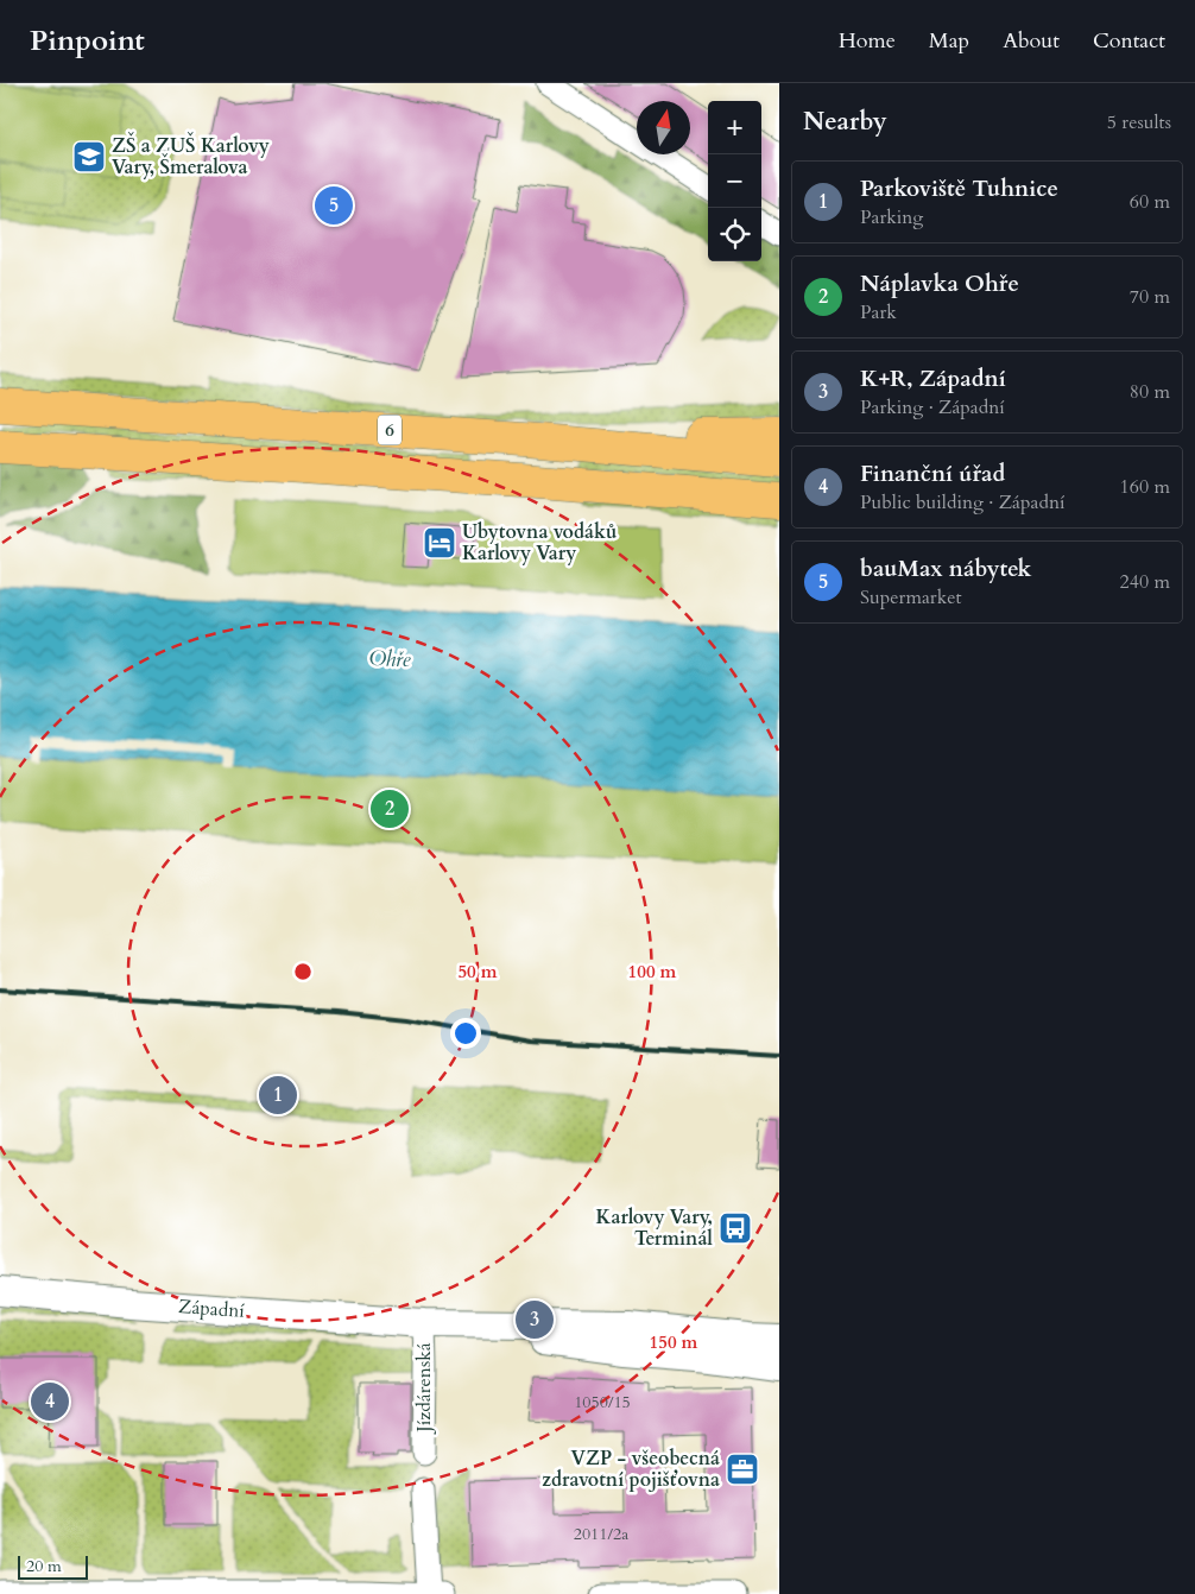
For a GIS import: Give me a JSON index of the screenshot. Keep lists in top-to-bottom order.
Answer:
{
  "streets": {
    "highway": ["6"],
    "street": ["Západní", "Jízdárenská"]
  },
  "crossings": [
    ["Západní", "Jízdárenská"]
  ],
  "water": ["Ohře"],
  "places": {
    "school or university": ["ZŠ a ZUŠ Karlovy Vary, Šmeralova"],
    "hotel": ["Ubytovna vodáků Karlovy Vary"],
    "bus stop": ["Karlovy Vary, Terminál"],
    "office": ["VZP - všeobecná zdravotní pojišťovna"]
  },
  "house_numbers": ["1050/15", "2011/2a"],
  "scale_bar": "20 m",
  "north": "top",
  "page": {
    "header": "Pinpoint",
    "nav": [
      "Home",
      "Map",
      "About",
      "Contact"
    ],
    "heading": ["Nearby", "5 results"],
    "map_buttons": ["+", "−"],
    "list": [
      {
        "mark": "1",
        "name": "Parkoviště Tuhnice",
        "note": "Parking",
        "value": "60 m"
      },
      {
        "mark": "2",
        "name": "Náplavka Ohře",
        "note": "Park",
        "value": "70 m"
      },
      {
        "mark": "3",
        "name": "K+R, Západní",
        "note": "Parking · Západní",
        "value": "80 m"
      },
      {
        "mark": "4",
        "name": "Finanční úřad",
        "note": "Public building · Západní",
        "value": "160 m"
      },
      {
        "mark": "5",
        "name": "bauMax nábytek",
        "note": "Supermarket",
        "value": "240 m"
      }
    ],
    "pins": [
      "5",
      "2",
      "1",
      "3",
      "4"
    ],
    "scale": "20 m"
  },
  "rings": ["50 m", "100 m", "150 m"]
}
